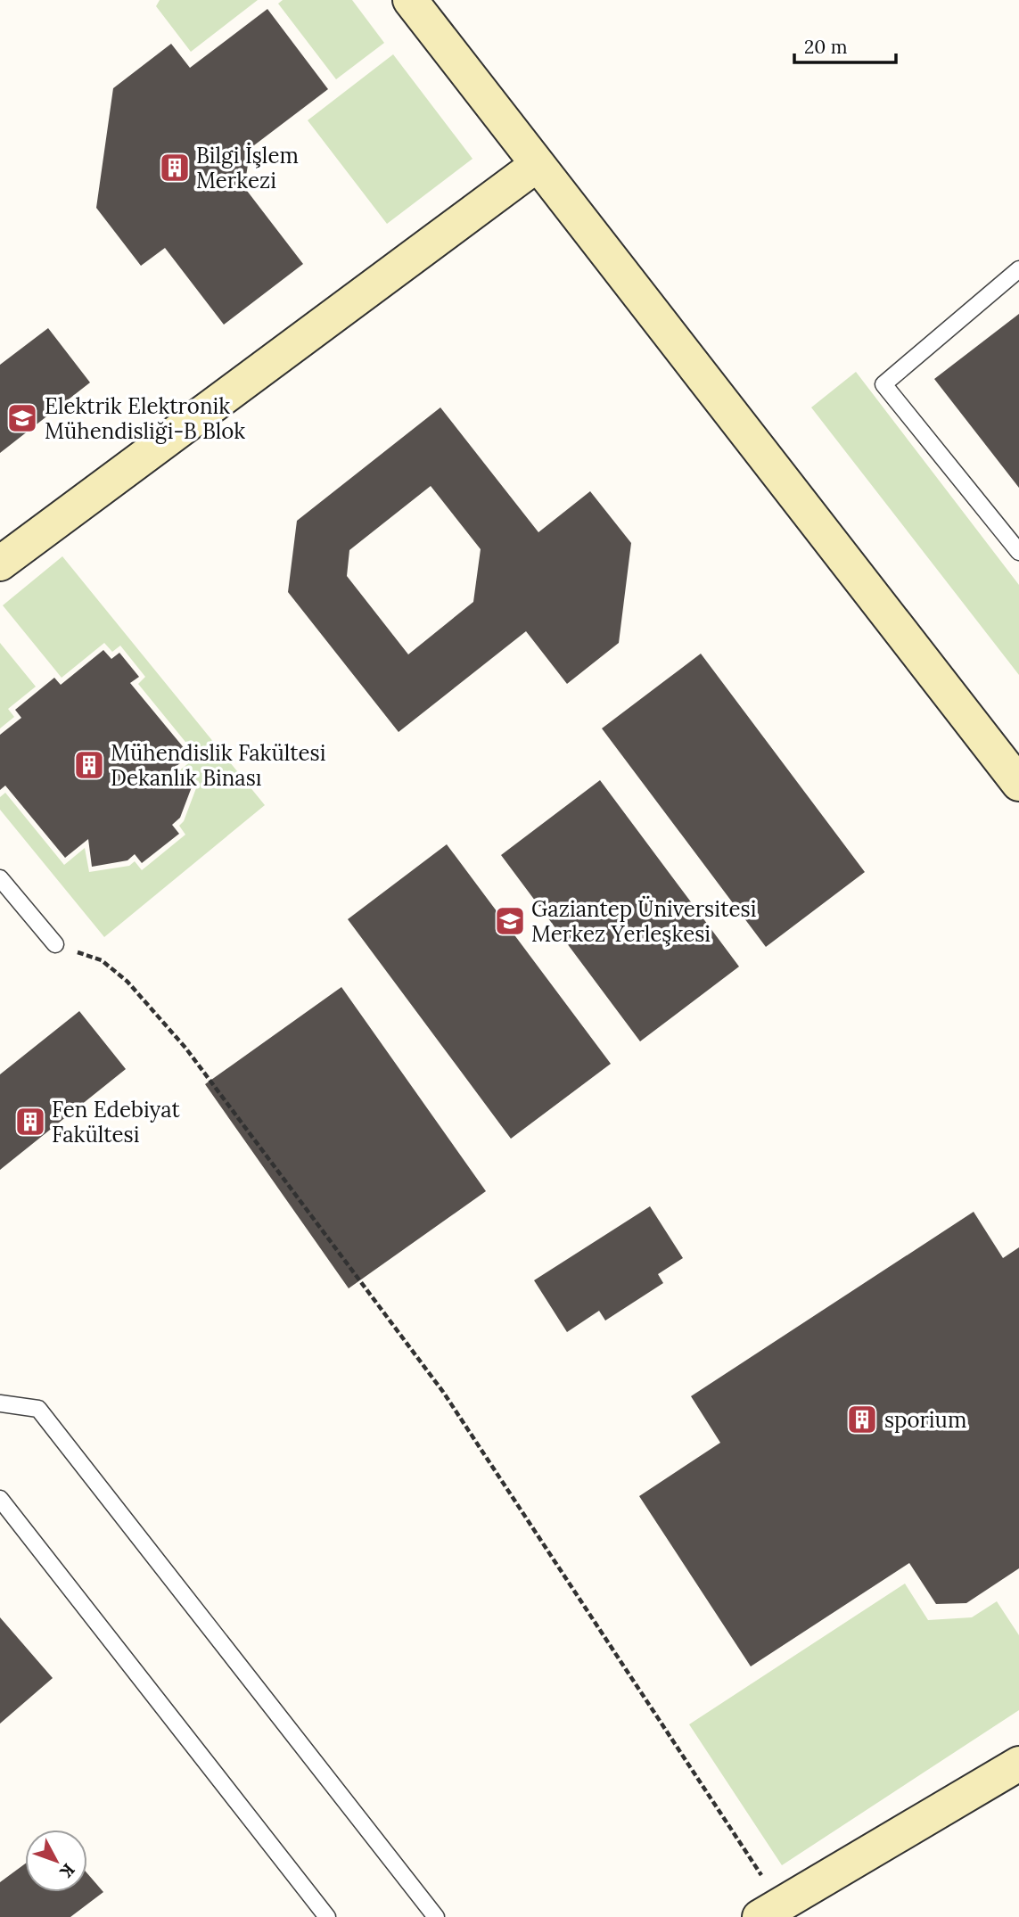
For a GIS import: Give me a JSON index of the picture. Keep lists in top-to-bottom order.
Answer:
{
  "places": {
    "building": [
      "Bilgi İşlem Merkezi",
      "Mühendislik Fakültesi Dekanlık Binası",
      "Fen Edebiyat Fakültesi",
      "sporium"
    ],
    "school or university": ["Elektrik Elektronik Mühendisliği-B Blok", "Gaziantep Üniversitesi Merkez Yerleşkesi"]
  },
  "scale_bar": "20 m",
  "north": "bottom right"
}
